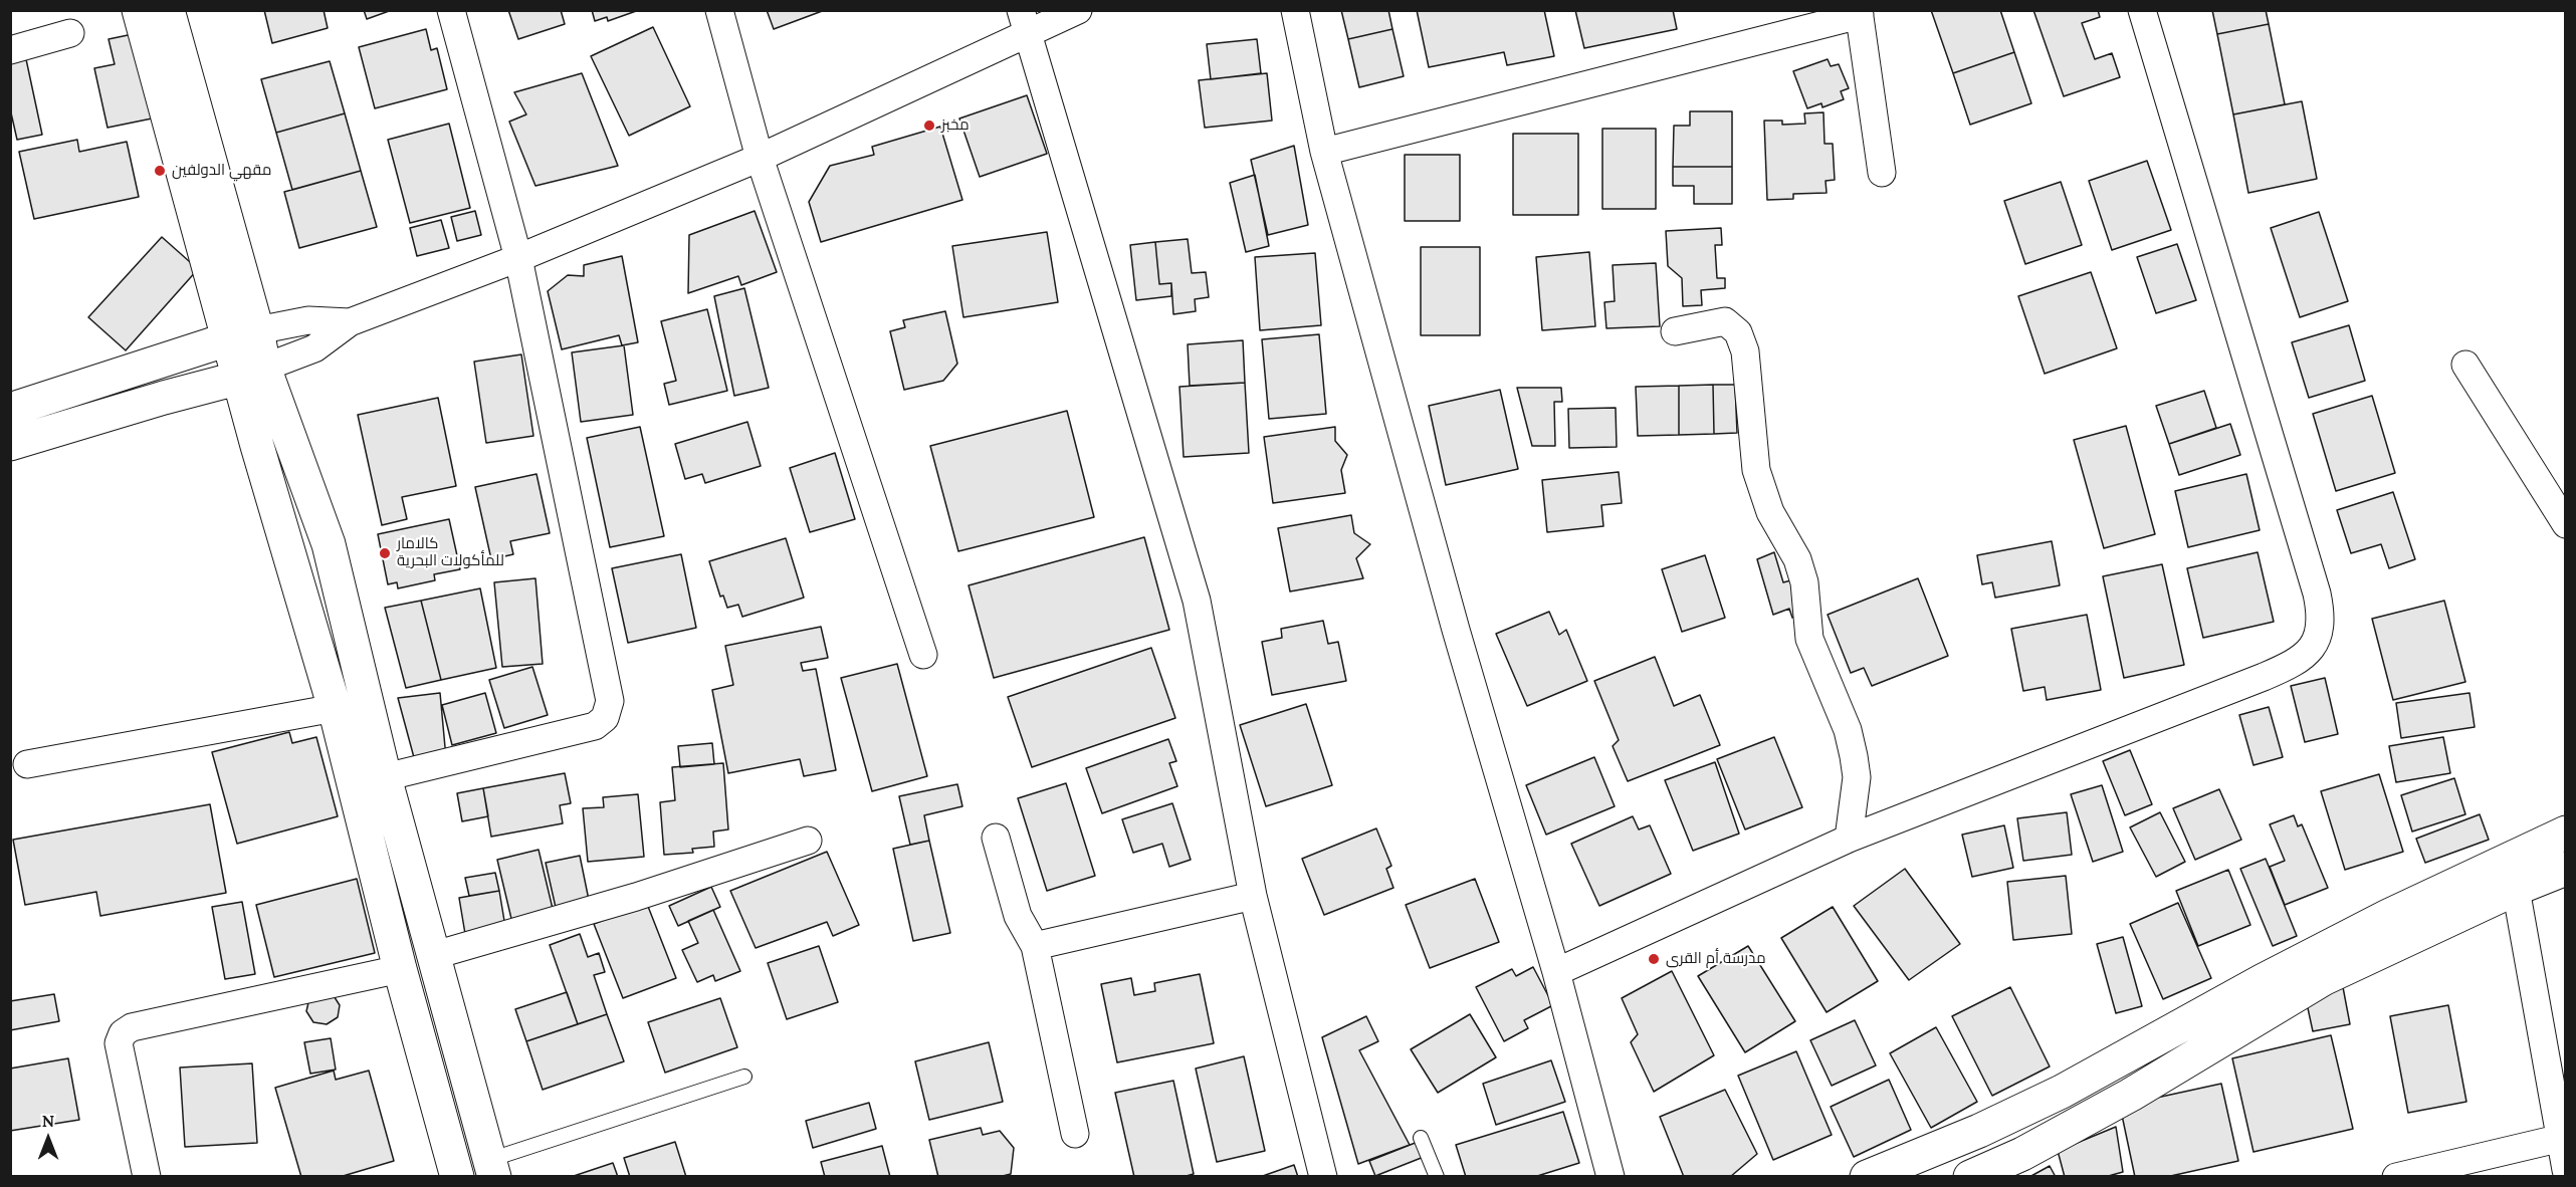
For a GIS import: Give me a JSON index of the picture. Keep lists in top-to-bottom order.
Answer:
{
  "places": [
    "مخبز",
    "مقهي الدولفين",
    "كالامار للمأكولات البحرية",
    "مدرسة أم القرى"
  ],
  "north": "top"
}
